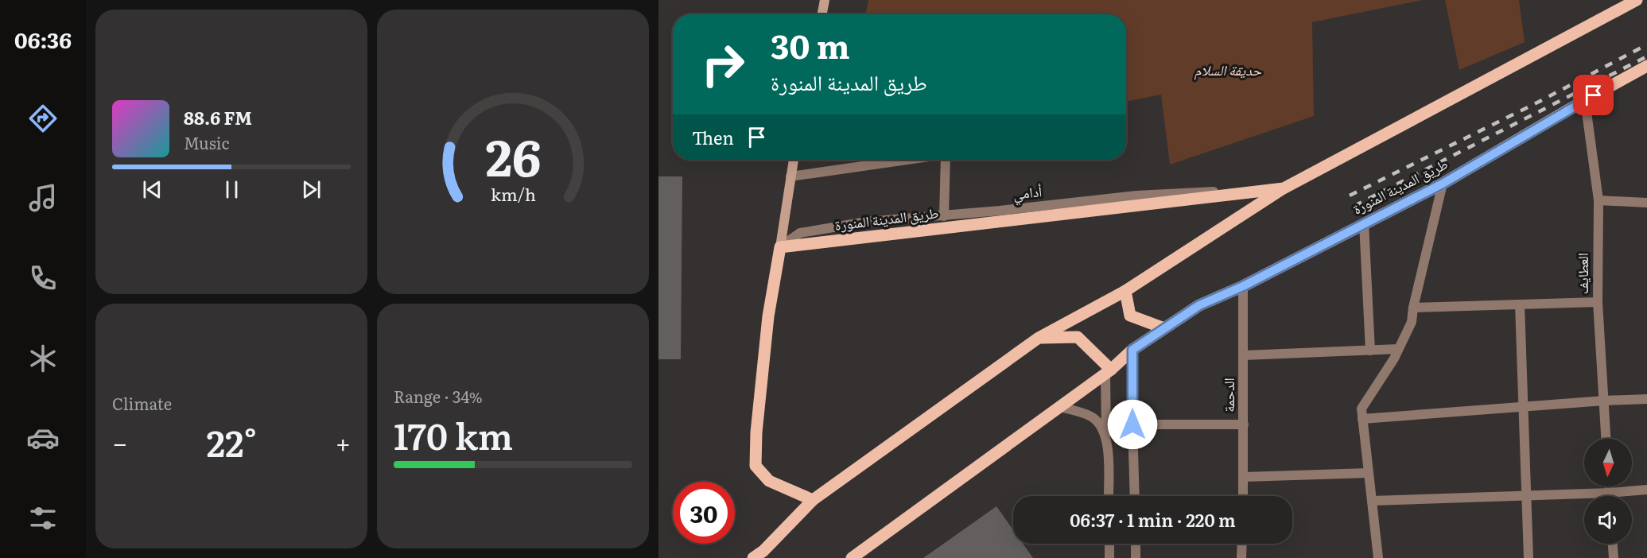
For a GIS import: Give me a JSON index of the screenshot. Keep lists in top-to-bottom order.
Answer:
{
  "streets": {
    "main road": ["طريق المدينة المنورة"],
    "street": ["أدامي", "العطايف", "الدحمة"]
  },
  "crossings": [
    ["طريق المدينة المنورة", "أدامي"],
    ["طريق المدينة المنورة", "العطايف"],
    ["طريق المدينة المنورة", "الدحمة"]
  ],
  "parks": ["حديقة السلام"],
  "north": "bottom",
  "page": {
    "tabs": "06:36",
    "turn": ["30 m", "طريق المدينة المنورة"],
    "song": ["88.6 FM", "Music"],
    "then": "Then",
    "tile": [
      "Climate",
      ["Range · 34%", "170 km"]
    ],
    "heat": ["−", "22°", "+"],
    "limit": "30",
    "trip": "06:37 · 1 min · 220 m",
    "gauge": ["26", "km/h"]
  }
}
